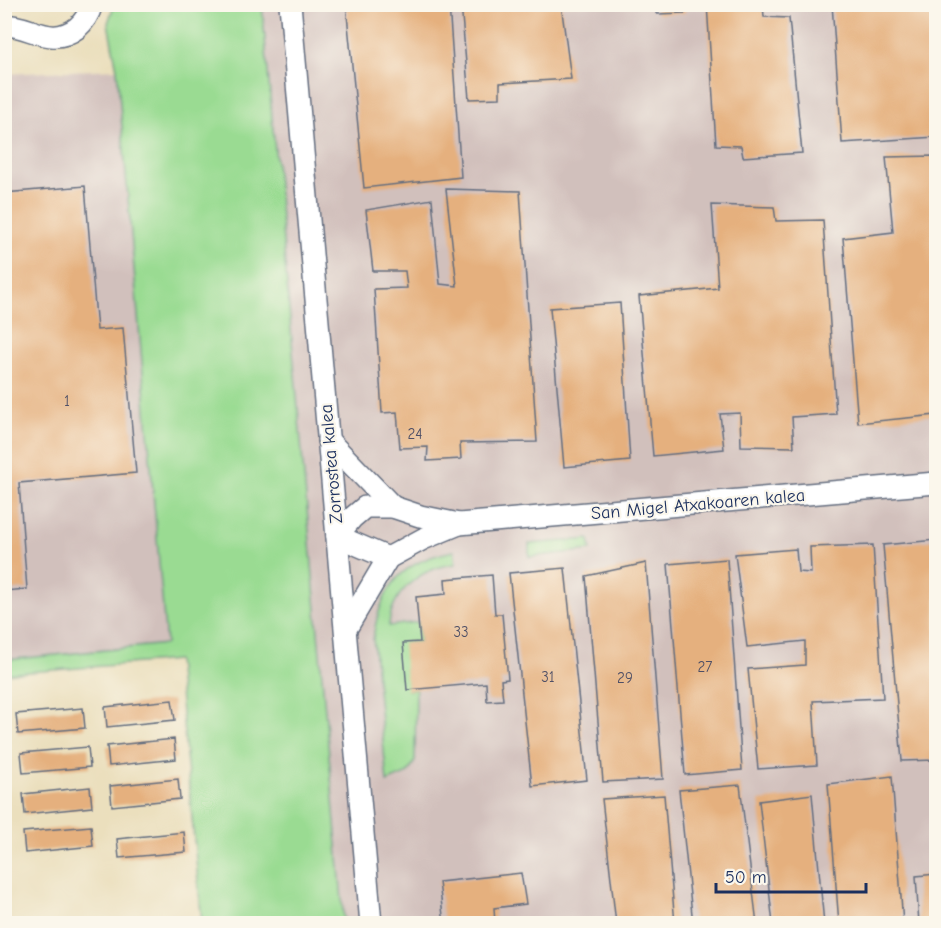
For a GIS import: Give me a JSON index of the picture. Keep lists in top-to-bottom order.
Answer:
{
  "streets": {
    "street": ["Zorrostea kalea", "San Migel Atxakoaren kalea"]
  },
  "crossings": [
    ["Zorrostea kalea", "San Migel Atxakoaren kalea"]
  ],
  "house_numbers": [
    "1",
    "24",
    "33",
    "27",
    "31",
    "29"
  ],
  "scale_bar": "50 m"
}
